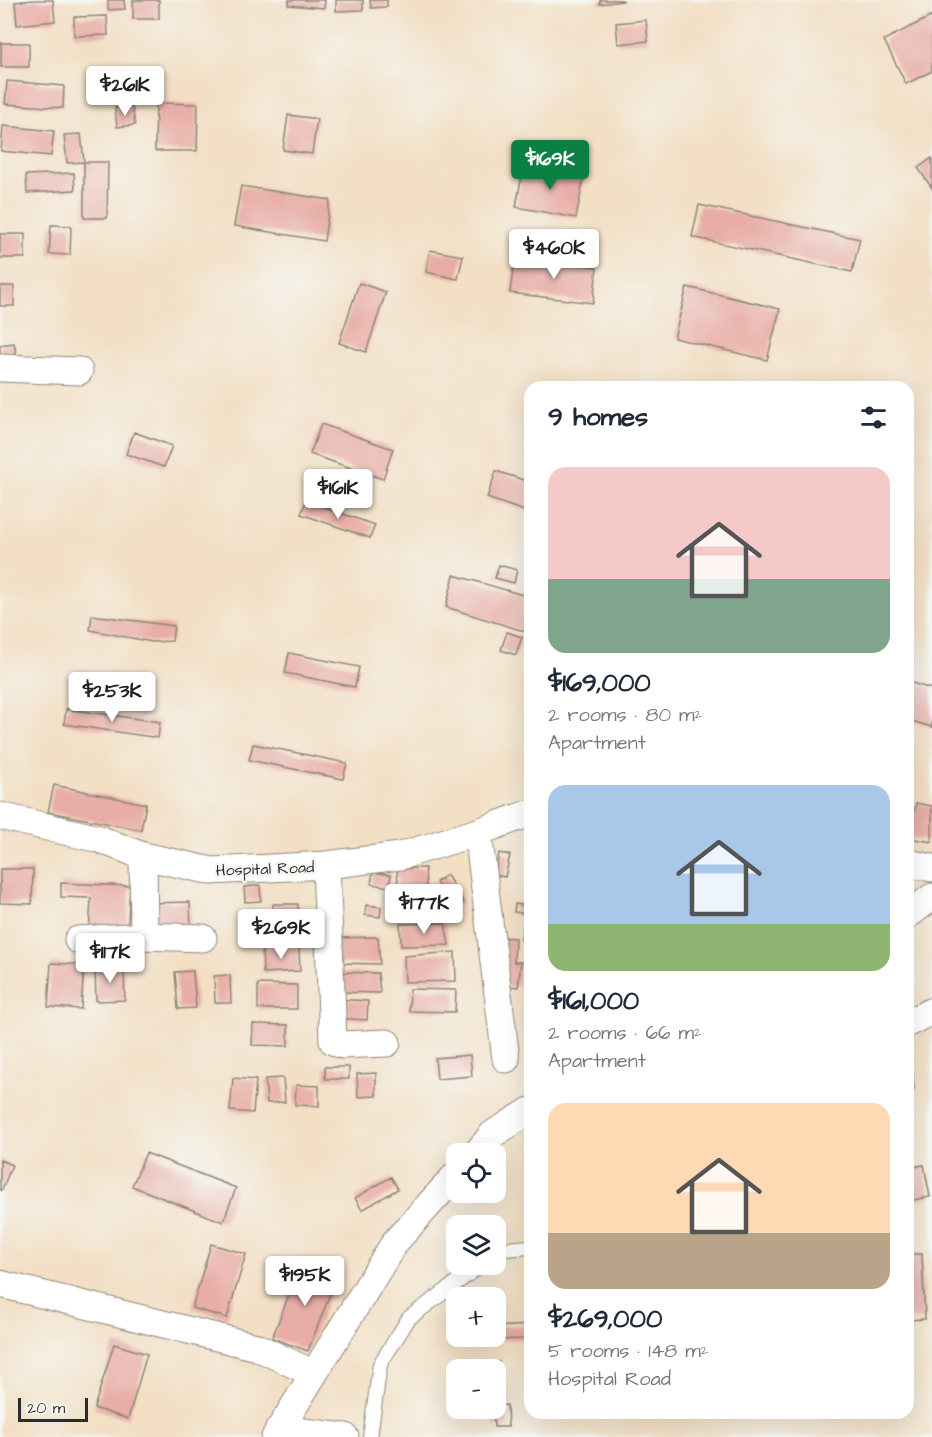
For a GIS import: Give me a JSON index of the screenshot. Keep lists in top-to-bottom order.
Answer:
{
  "streets": {
    "street": ["Hospital Road"]
  },
  "scale_bar": "20 m",
  "page": {
    "price": [
      "$261K",
      "$169K",
      "$460K",
      "$161K",
      "$253K",
      "$177K",
      "$269K",
      "$117K",
      "$195K"
    ],
    "heading": "9 homes",
    "list": [
      {
        "name": "$169,000",
        "note": "2 rooms · 80 m² · Apartment"
      },
      {
        "name": "$161,000",
        "note": "2 rooms · 66 m² · Apartment"
      },
      {
        "name": "$269,000",
        "note": "5 rooms · 148 m² · Hospital Road"
      }
    ],
    "map_buttons": ["+", "−"],
    "scale": "20 m"
  }
}
